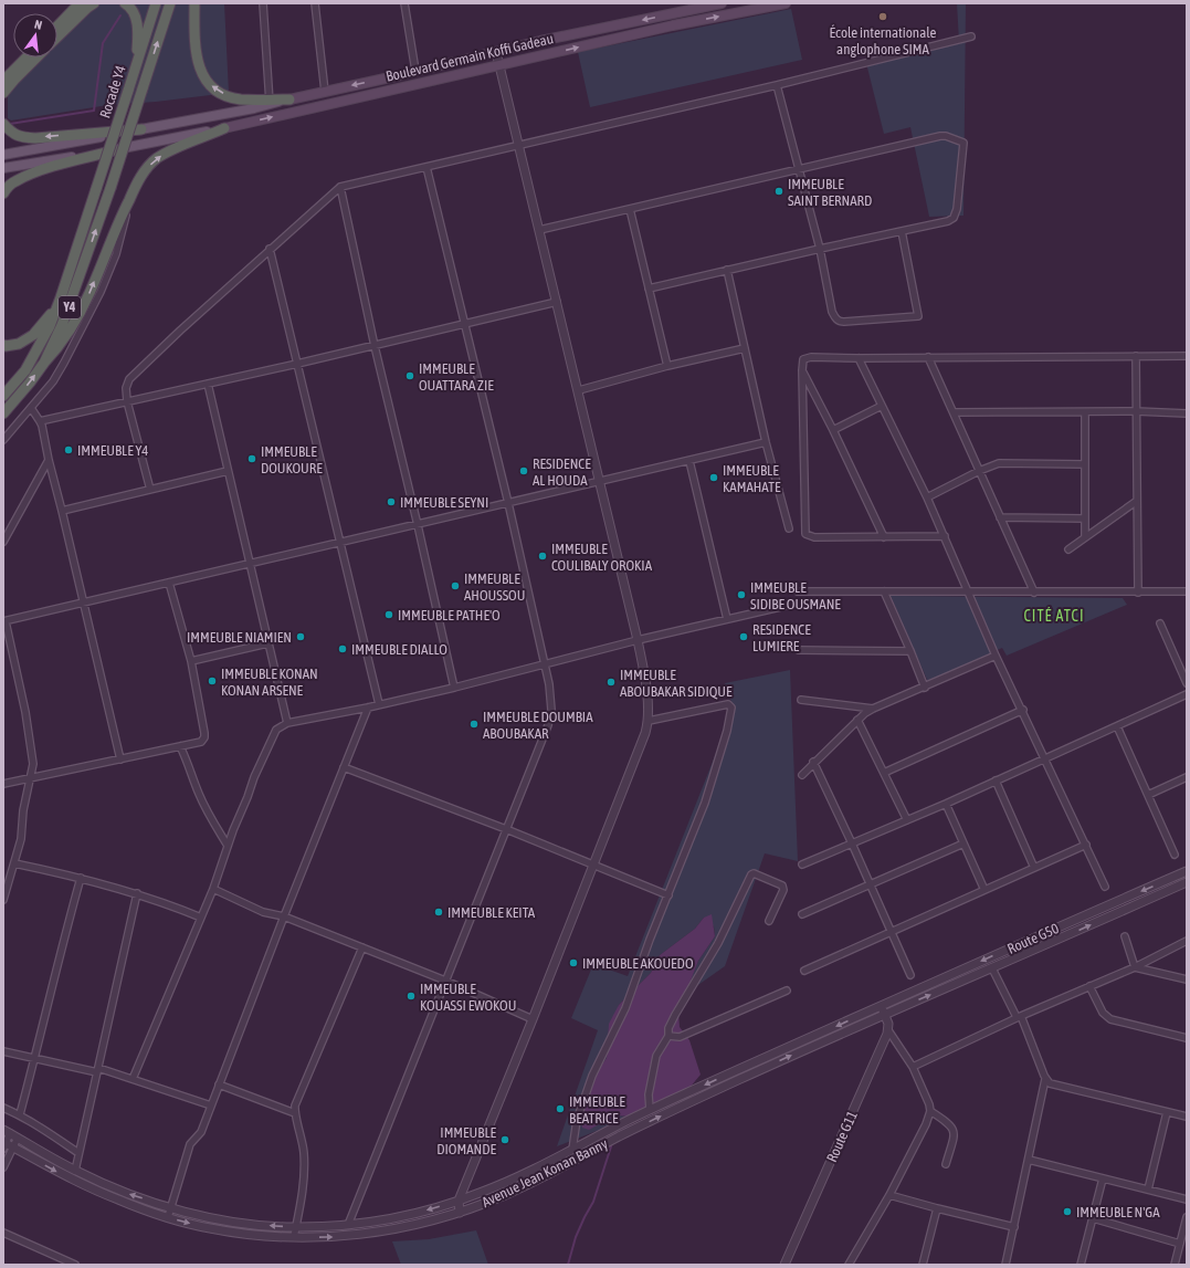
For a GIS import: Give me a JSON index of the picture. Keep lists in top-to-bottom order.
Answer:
{
  "streets": {
    "highway": ["Rocade Y4", "Y4"],
    "main road": ["Boulevard Germain Koffi Gadeau"],
    "street": ["Route G50", "Route G11", "Avenue Jean Konan Banny"]
  },
  "crossings": [
    ["Rocade Y4", "Y4"],
    ["Route G50", "Avenue Jean Konan Banny"]
  ],
  "districts": ["CITÉ ATCI"],
  "places": [
    "École internationale anglophone SIMA",
    "IMMEUBLE SAINT BERNARD",
    "IMMEUBLE OUATTARA ZIE",
    "IMMEUBLE Y4",
    "IMMEUBLE DOUKOURE",
    "RESIDENCE AL HOUDA",
    "IMMEUBLE KAMAHATE",
    "IMMEUBLE SEYNI",
    "IMMEUBLE COULIBALY OROKIA",
    "IMMEUBLE AHOUSSOU",
    "IMMEUBLE SIDIBE OUSMANE",
    "IMMEUBLE PATHE'O",
    "IMMEUBLE NIAMIEN",
    "RESIDENCE LUMIERE",
    "IMMEUBLE DIALLO",
    "IMMEUBLE KONAN KONAN ARSENE",
    "IMMEUBLE ABOUBAKAR SIDIQUE",
    "IMMEUBLE DOUMBIA ABOUBAKAR",
    "IMMEUBLE KEITA",
    "IMMEUBLE AKOUEDO",
    "IMMEUBLE KOUASSI EWOKOU",
    "IMMEUBLE BEATRICE",
    "IMMEUBLE DIOMANDE",
    "IMMEUBLE N'GA"
  ],
  "north": "top"
}
